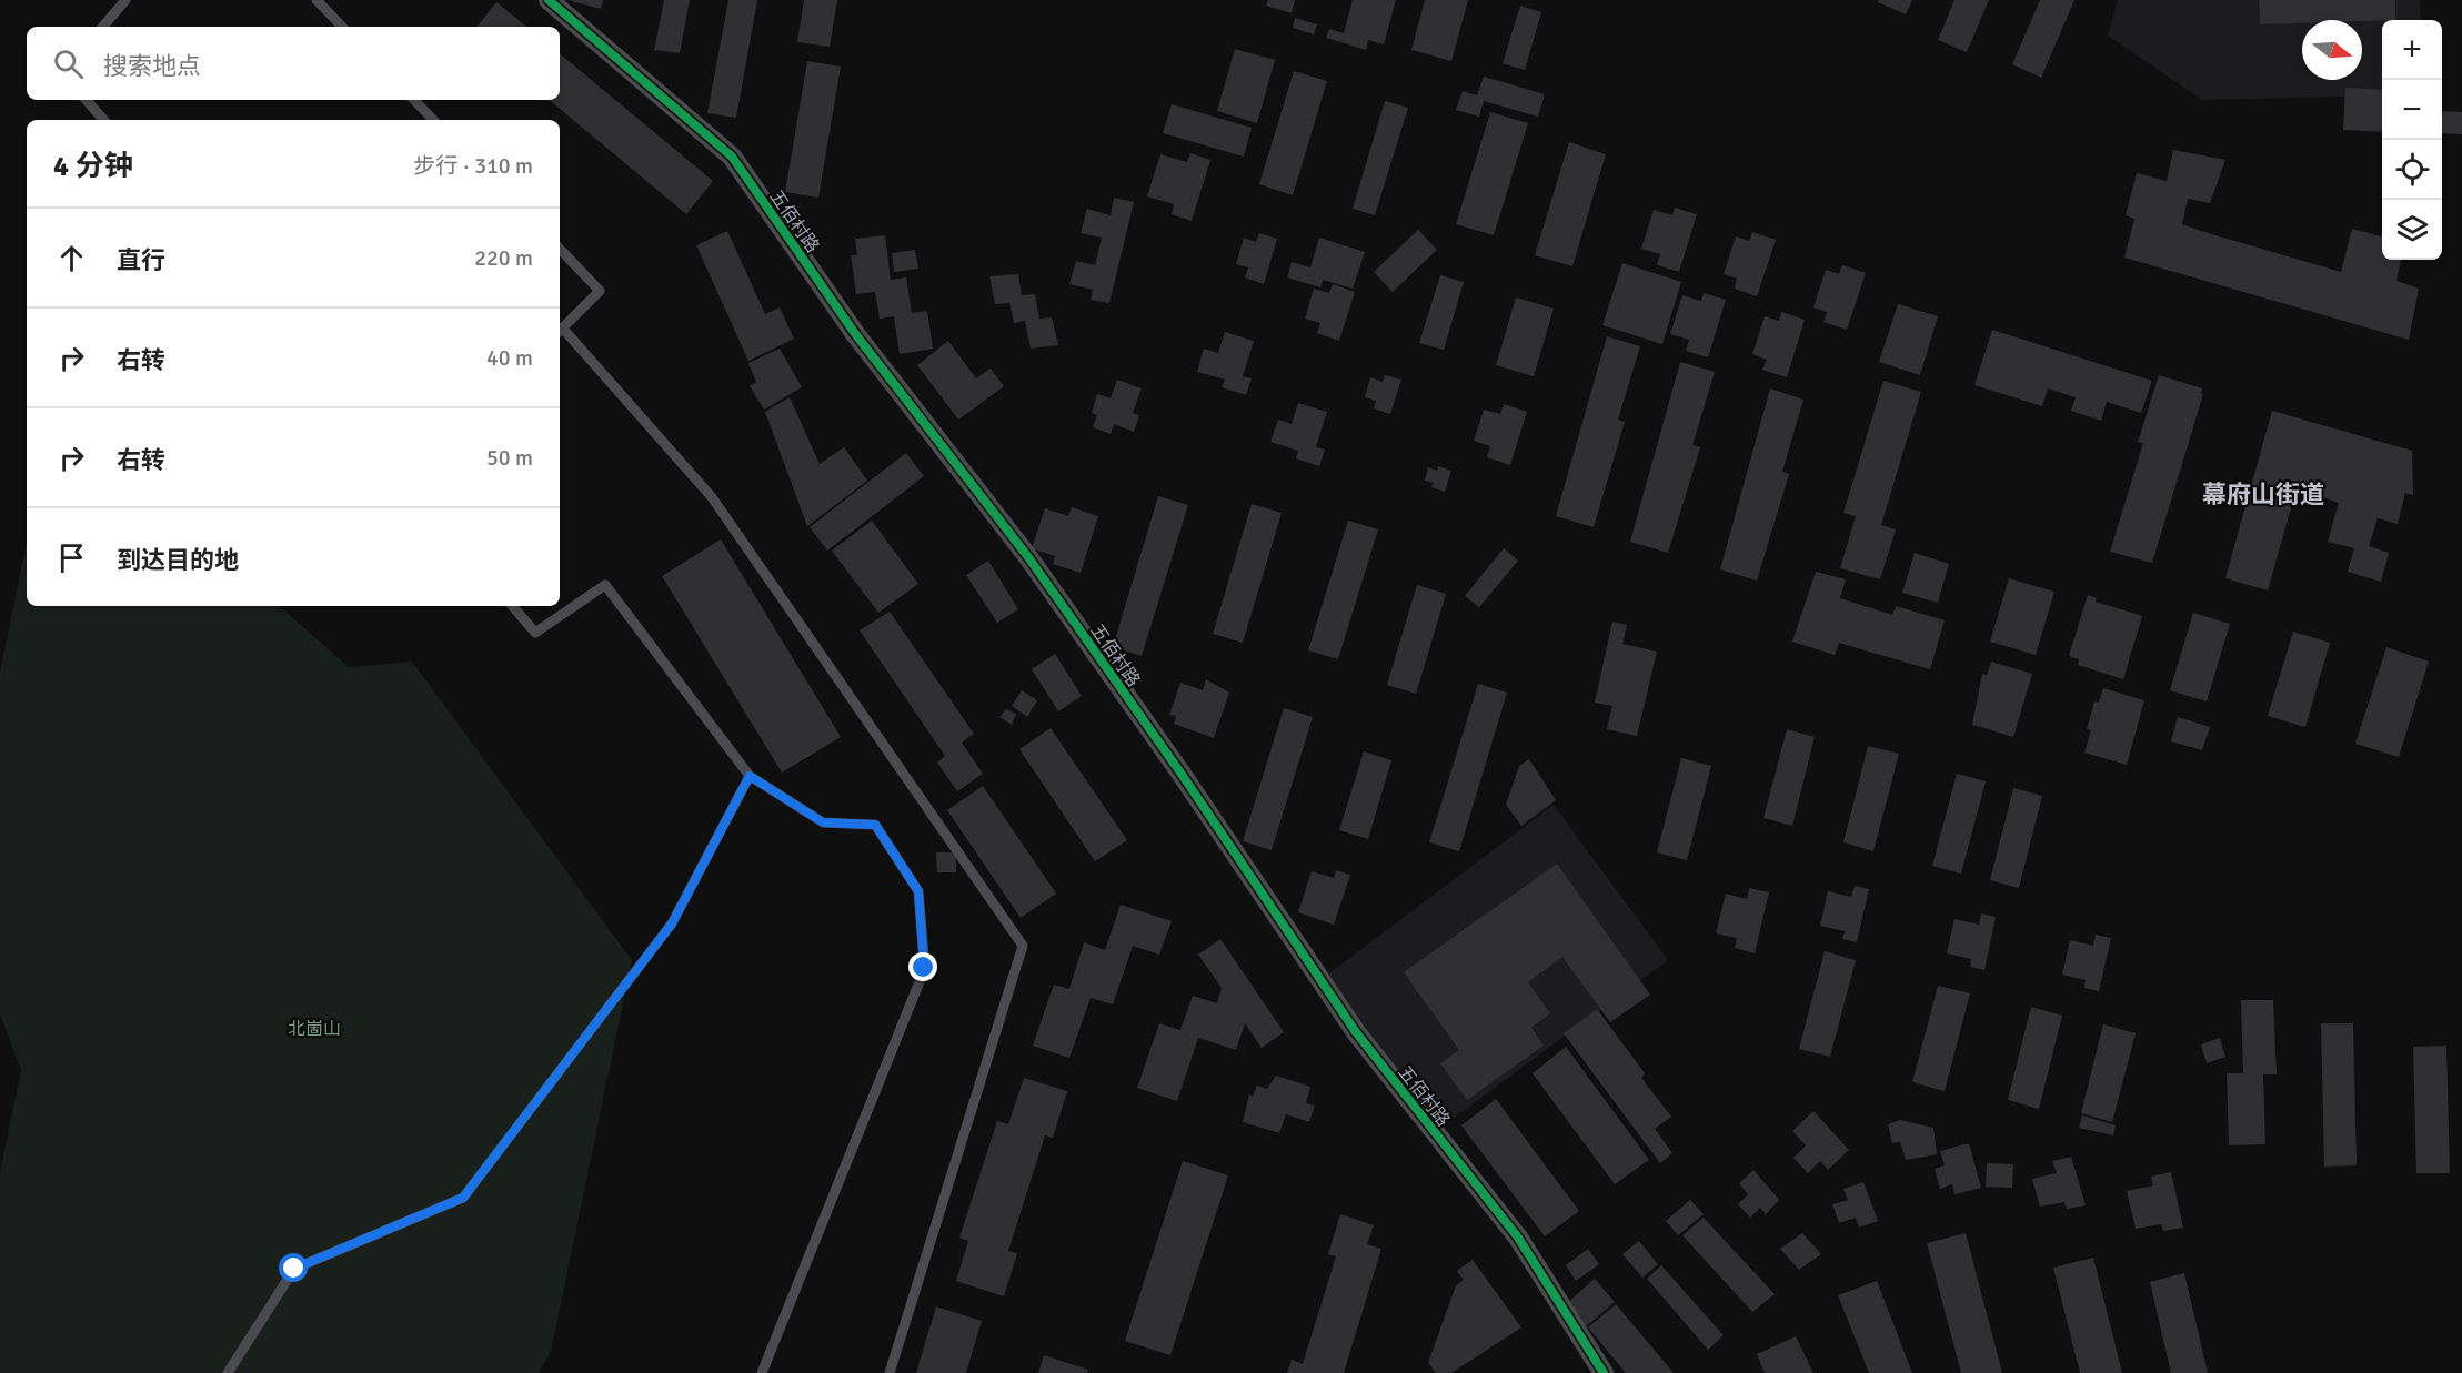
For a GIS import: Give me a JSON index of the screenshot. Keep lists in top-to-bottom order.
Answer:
{
  "streets": {
    "street": ["五佰村路"]
  },
  "districts": ["幕府山街道"],
  "parks": ["北崮山"],
  "north": "right",
  "page": {
    "map_buttons": ["+", "−"],
    "search": "搜索地点",
    "heading": ["4 分钟", "步行 · 310 m"],
    "list": [
      ["直行", "220 m"],
      ["右转", "40 m"],
      ["右转", "50 m"],
      "到达目的地"
    ]
  }
}
